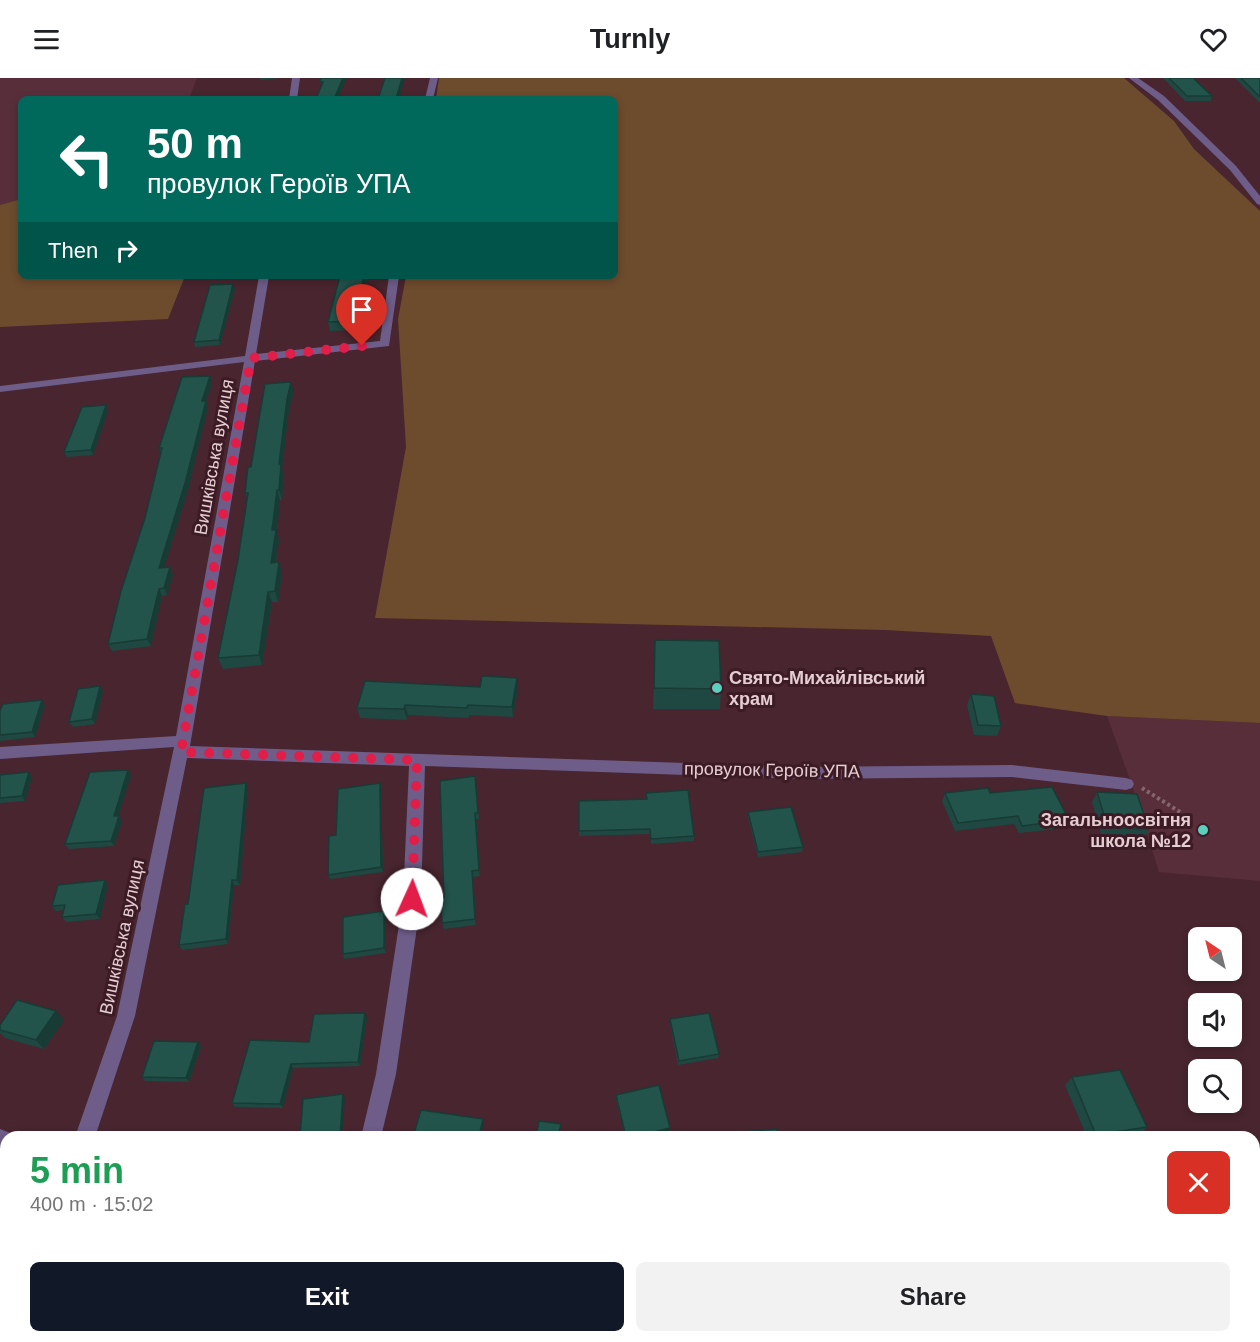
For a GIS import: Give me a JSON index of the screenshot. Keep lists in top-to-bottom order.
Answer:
{
  "streets": {
    "street": ["Вишківська вулиця", "провулок Героїв УПА"]
  },
  "crossings": [
    ["Вишківська вулиця", "провулок Героїв УПА"]
  ],
  "places": ["Свято-Михайлівський храм", "Загальноосвітня школа №12"],
  "north": "top left",
  "page": {
    "header": "Turnly",
    "turn": ["50 m", "провулок Героїв УПА"],
    "then": "Then",
    "heading": ["5 min", "400 m · 15:02"],
    "buttons": ["Exit", "Share"]
  }
}
